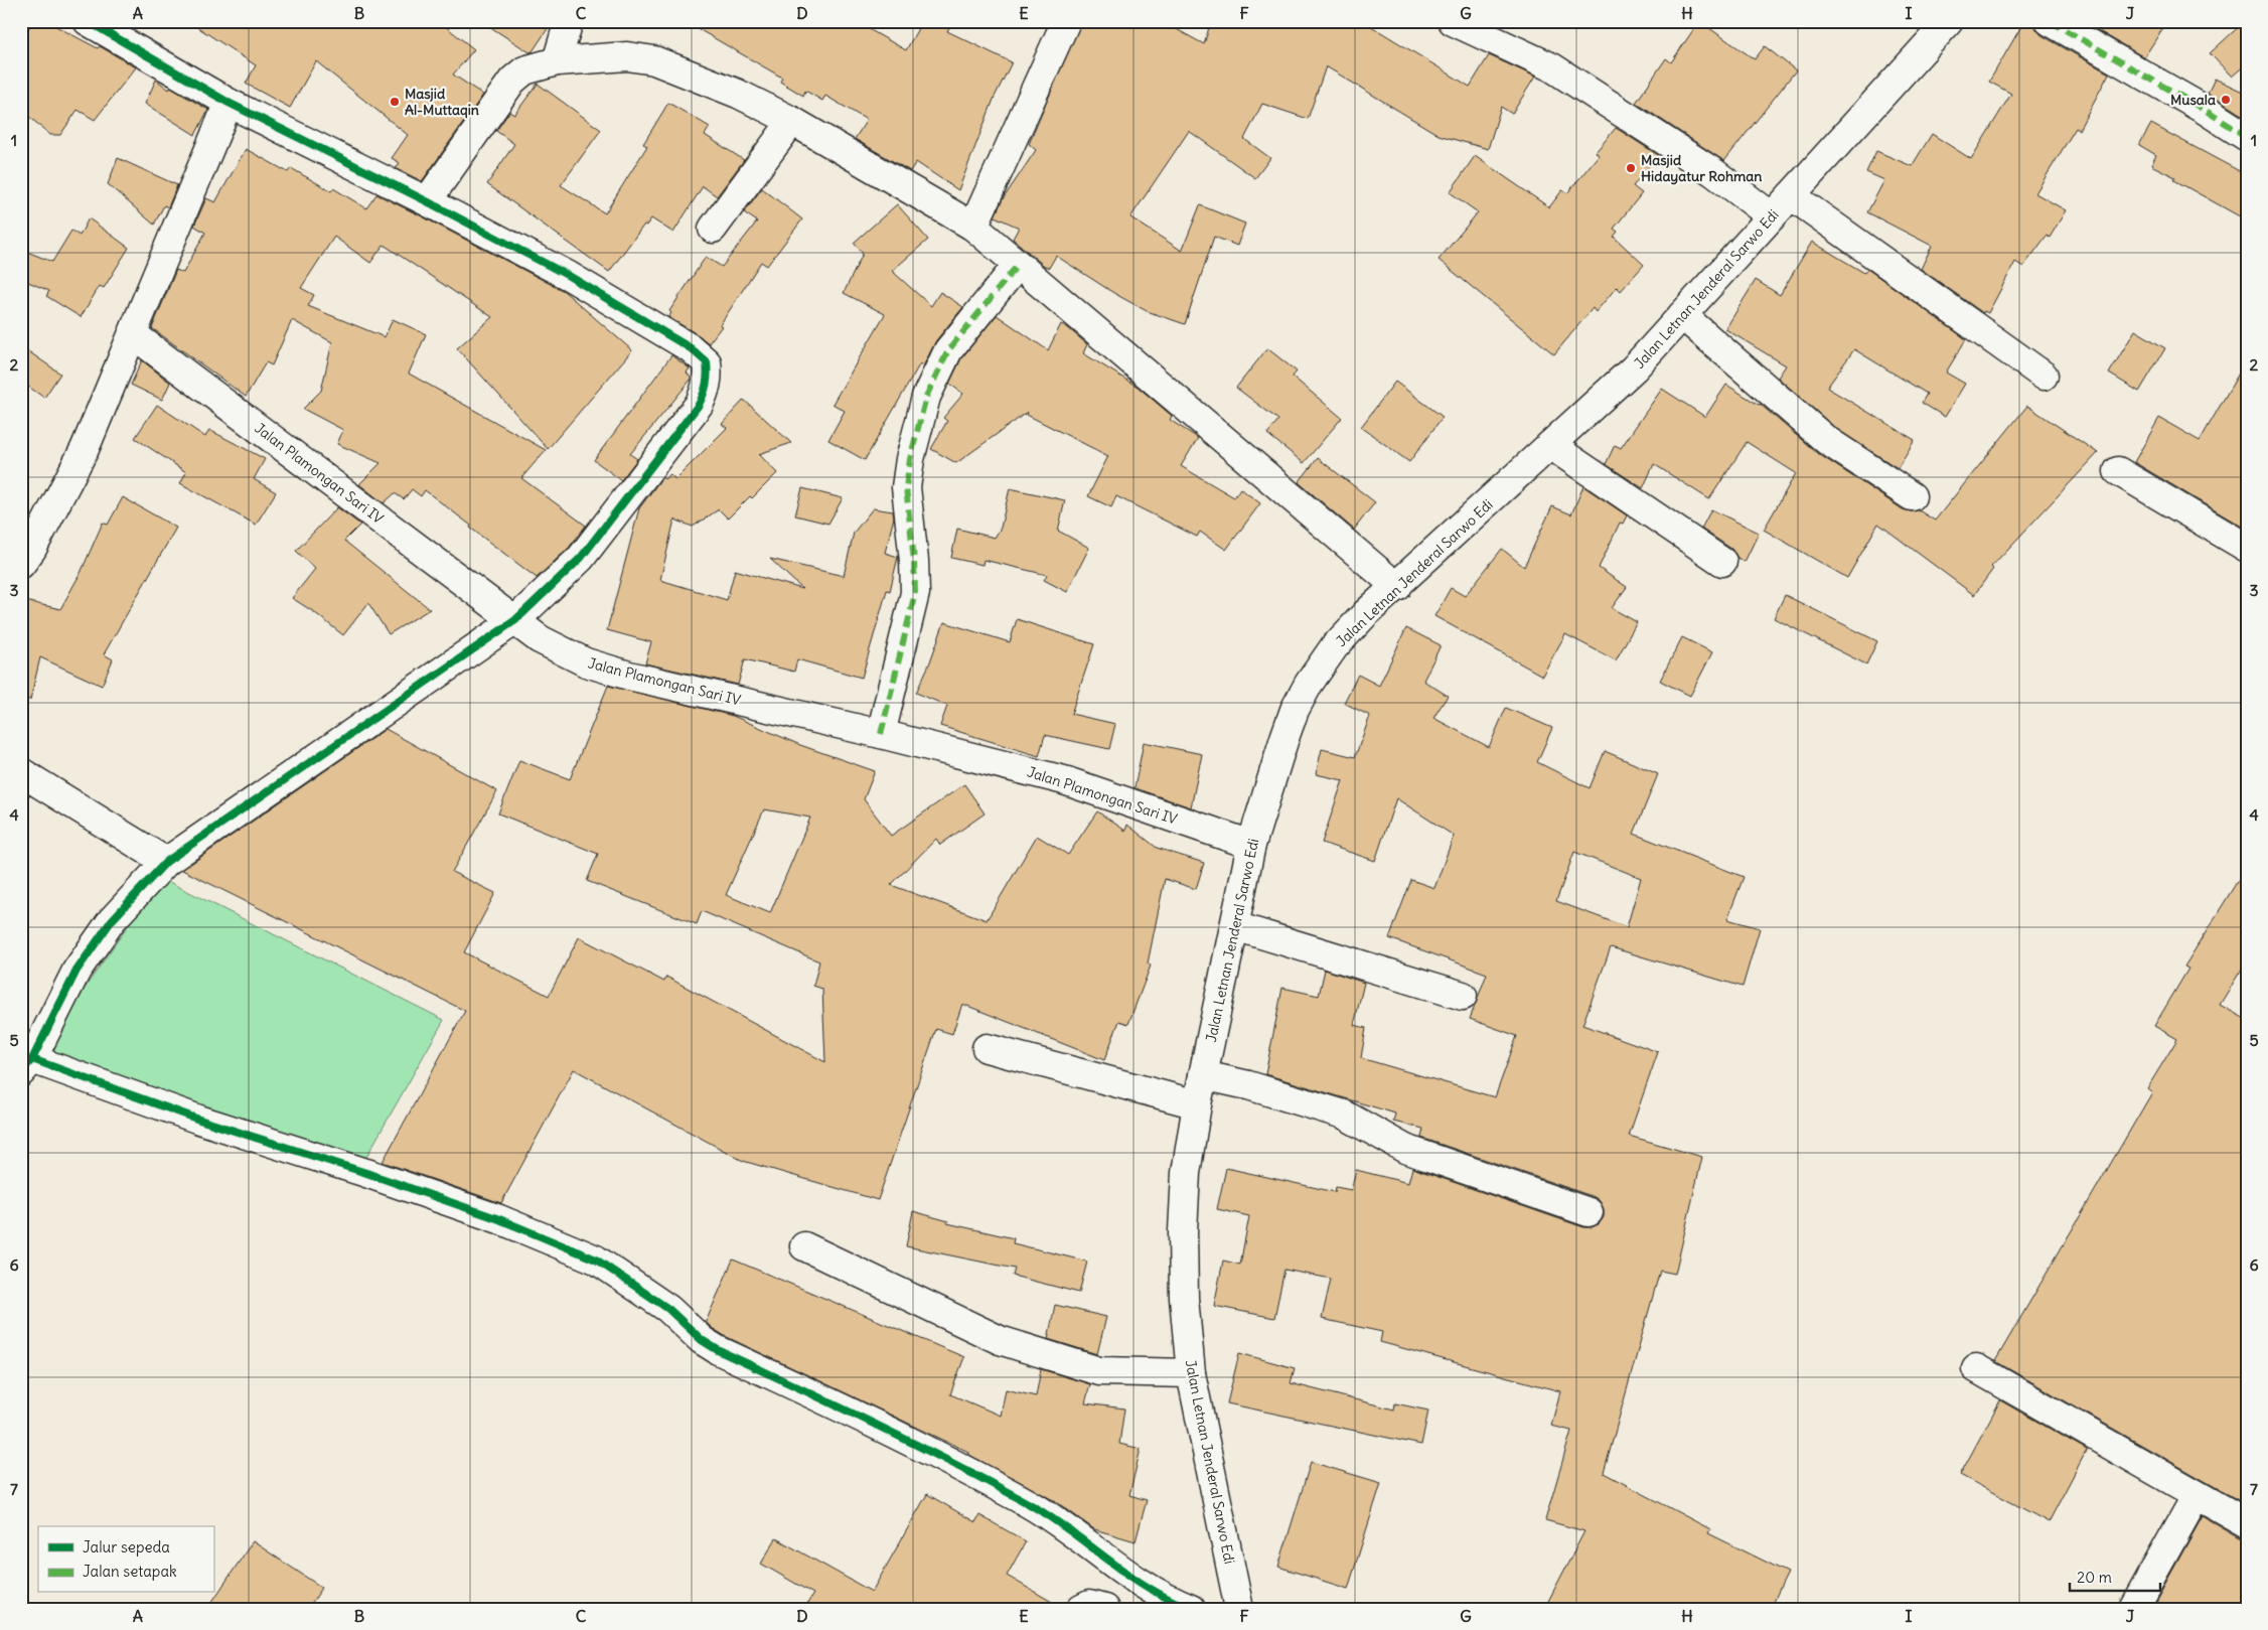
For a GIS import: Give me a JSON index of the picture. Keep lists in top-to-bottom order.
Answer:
{
  "streets": {
    "street": ["Jalan Letnan Jenderal Sarwo Edi", "Jalan Plamongan Sari IV"]
  },
  "crossings": [
    ["Jalan Letnan Jenderal Sarwo Edi", "Jalan Plamongan Sari IV"]
  ],
  "places": ["Musala", "Masjid Al-Muttaqin", "Masjid Hidayatur Rohman"],
  "legend": ["Jalur sepeda", "Jalan setapak"],
  "scale_bar": "20 m",
  "grid": {
    "columns": [
      "A",
      "B",
      "C",
      "D",
      "E",
      "F",
      "G",
      "H",
      "I",
      "J"
    ],
    "rows": [
      "1",
      "2",
      "3",
      "4",
      "5",
      "6",
      "7"
    ]
  }
}
